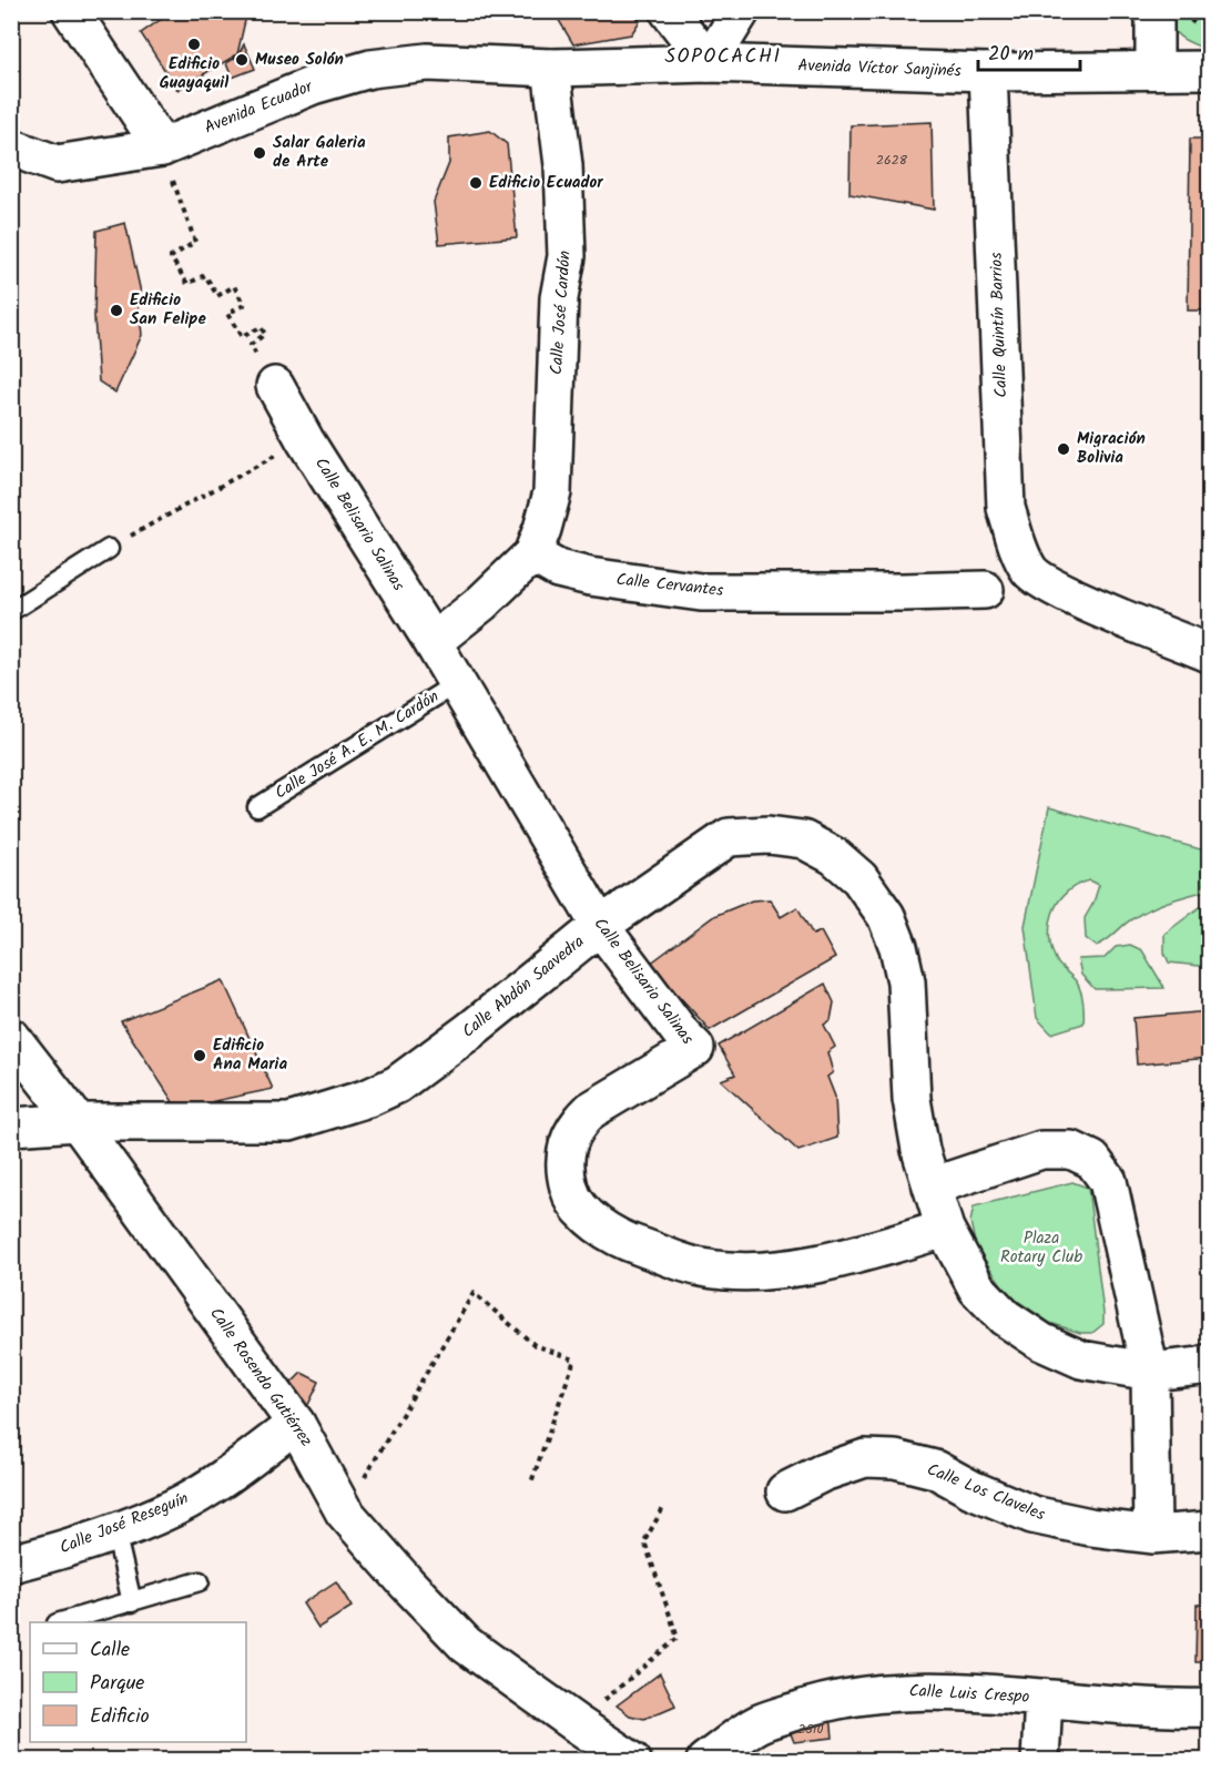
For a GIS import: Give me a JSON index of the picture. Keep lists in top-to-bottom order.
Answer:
{
  "streets": {
    "street": [
      "Avenida Víctor Sanjinés",
      "Avenida Ecuador",
      "Calle José Cardón",
      "Calle Quintín Barrios",
      "Calle Belisario Salinas",
      "Calle Cervantes",
      "Calle Abdón Saavedra",
      "Calle Rosendo Gutiérrez",
      "Calle Los Claveles",
      "Calle José Reseguín",
      "Calle Luis Crespo"
    ],
    "lane": ["Calle José A. E. M. Cardón"]
  },
  "crossings": [
    ["Avenida Víctor Sanjinés", "Avenida Ecuador"],
    ["Avenida Víctor Sanjinés", "Calle Quintín Barrios"],
    ["Avenida Ecuador", "Calle José Cardón"],
    ["Calle José Cardón", "Calle Cervantes"],
    ["Calle Belisario Salinas", "Calle José A. E. M. Cardón"],
    ["Calle Belisario Salinas", "Calle Abdón Saavedra"],
    ["Calle Abdón Saavedra", "Calle Rosendo Gutiérrez"],
    ["Calle Rosendo Gutiérrez", "Calle José Reseguín"]
  ],
  "districts": ["SOPOCACHI"],
  "parks": ["Plaza Rotary Club"],
  "places": [
    "Edificio Guayaquil",
    "Museo Solón",
    "Salar Galeria de Arte",
    "Edificio Ecuador",
    "Edificio San Felipe",
    "Migración Bolivia",
    "Edificio Ana Maria"
  ],
  "house_numbers": ["2628", "2510"],
  "legend": ["Calle", "Parque", "Edificio"],
  "scale_bar": "20 m"
}
